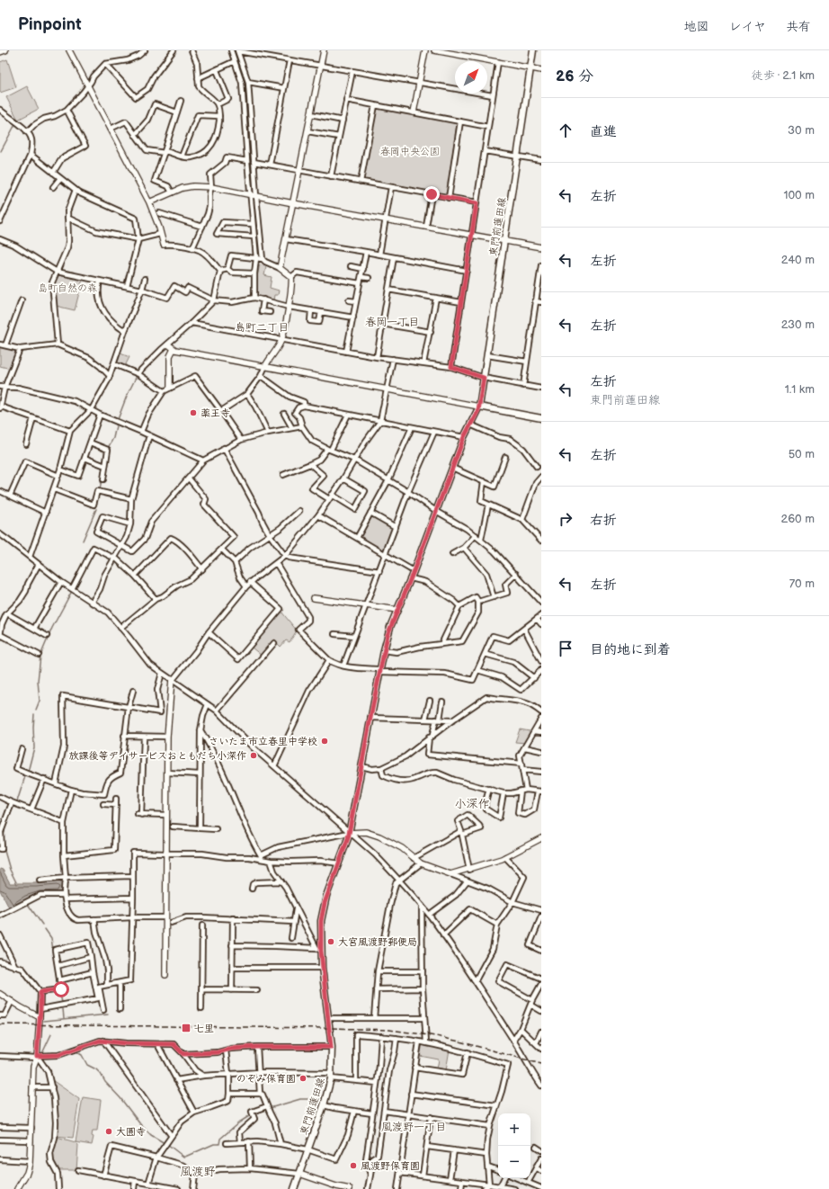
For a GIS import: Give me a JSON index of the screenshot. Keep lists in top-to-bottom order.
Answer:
{
  "streets": {
    "main road": ["東門前蓮田線"]
  },
  "districts": [
    "春岡一丁目",
    "島町二丁目",
    "小深作",
    "風渡野一丁目",
    "風渡野"
  ],
  "parks": ["春岡中央公園", "島町自然の森"],
  "places": {
    "other": [
      "薬王寺",
      "さいたま市立春里中学校",
      "放課後等デイサービスおともだち小深作",
      "大宮風渡野郵便局",
      "のぞみ保育園",
      "大圓寺",
      "風渡野保育園"
    ],
    "transit": ["七里"]
  },
  "north": "top right",
  "page": {
    "header": "Pinpoint",
    "nav": ["地図", "レイヤ", "共有"],
    "heading": ["26 分", "徒歩 · 2.1 km"],
    "list": [
      ["直進", "30 m"],
      ["左折", "100 m"],
      ["左折", "240 m"],
      ["左折", "230 m"],
      ["左折", "東門前蓮田線", "1.1 km"],
      ["左折", "50 m"],
      ["右折", "260 m"],
      ["左折", "70 m"],
      "目的地に到着"
    ],
    "map_buttons": ["+", "−"]
  }
}
